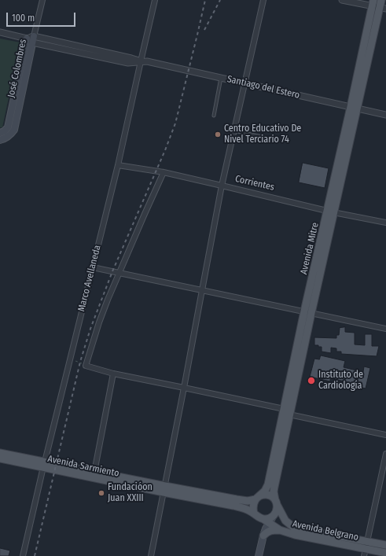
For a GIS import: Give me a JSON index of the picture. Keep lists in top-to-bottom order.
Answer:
{
  "streets": {
    "main road": [
      "José Colombres",
      "Avenida Mitre",
      "Avenida Sarmiento",
      "Avenida Belgrano"
    ],
    "street": ["Santiago del Estero", "Corrientes", "Marco Avellaneda"]
  },
  "crossings": [
    ["José Colombres", "Santiago del Estero"],
    ["Santiago del Estero", "Avenida Mitre"],
    ["Santiago del Estero", "Marco Avellaneda"],
    ["Corrientes", "Avenida Mitre"],
    ["Corrientes", "Marco Avellaneda"],
    ["Avenida Mitre", "Avenida Sarmiento"],
    ["Avenida Mitre", "Avenida Belgrano"],
    ["Marco Avellaneda", "Avenida Sarmiento"],
    ["Avenida Sarmiento", "Avenida Belgrano"]
  ],
  "places": ["Centro Educativo De Nivel Terciario 74", "Instituto de Cardiología", "Fundacióon Juan XXIII"],
  "scale_bar": "100 m"
}
